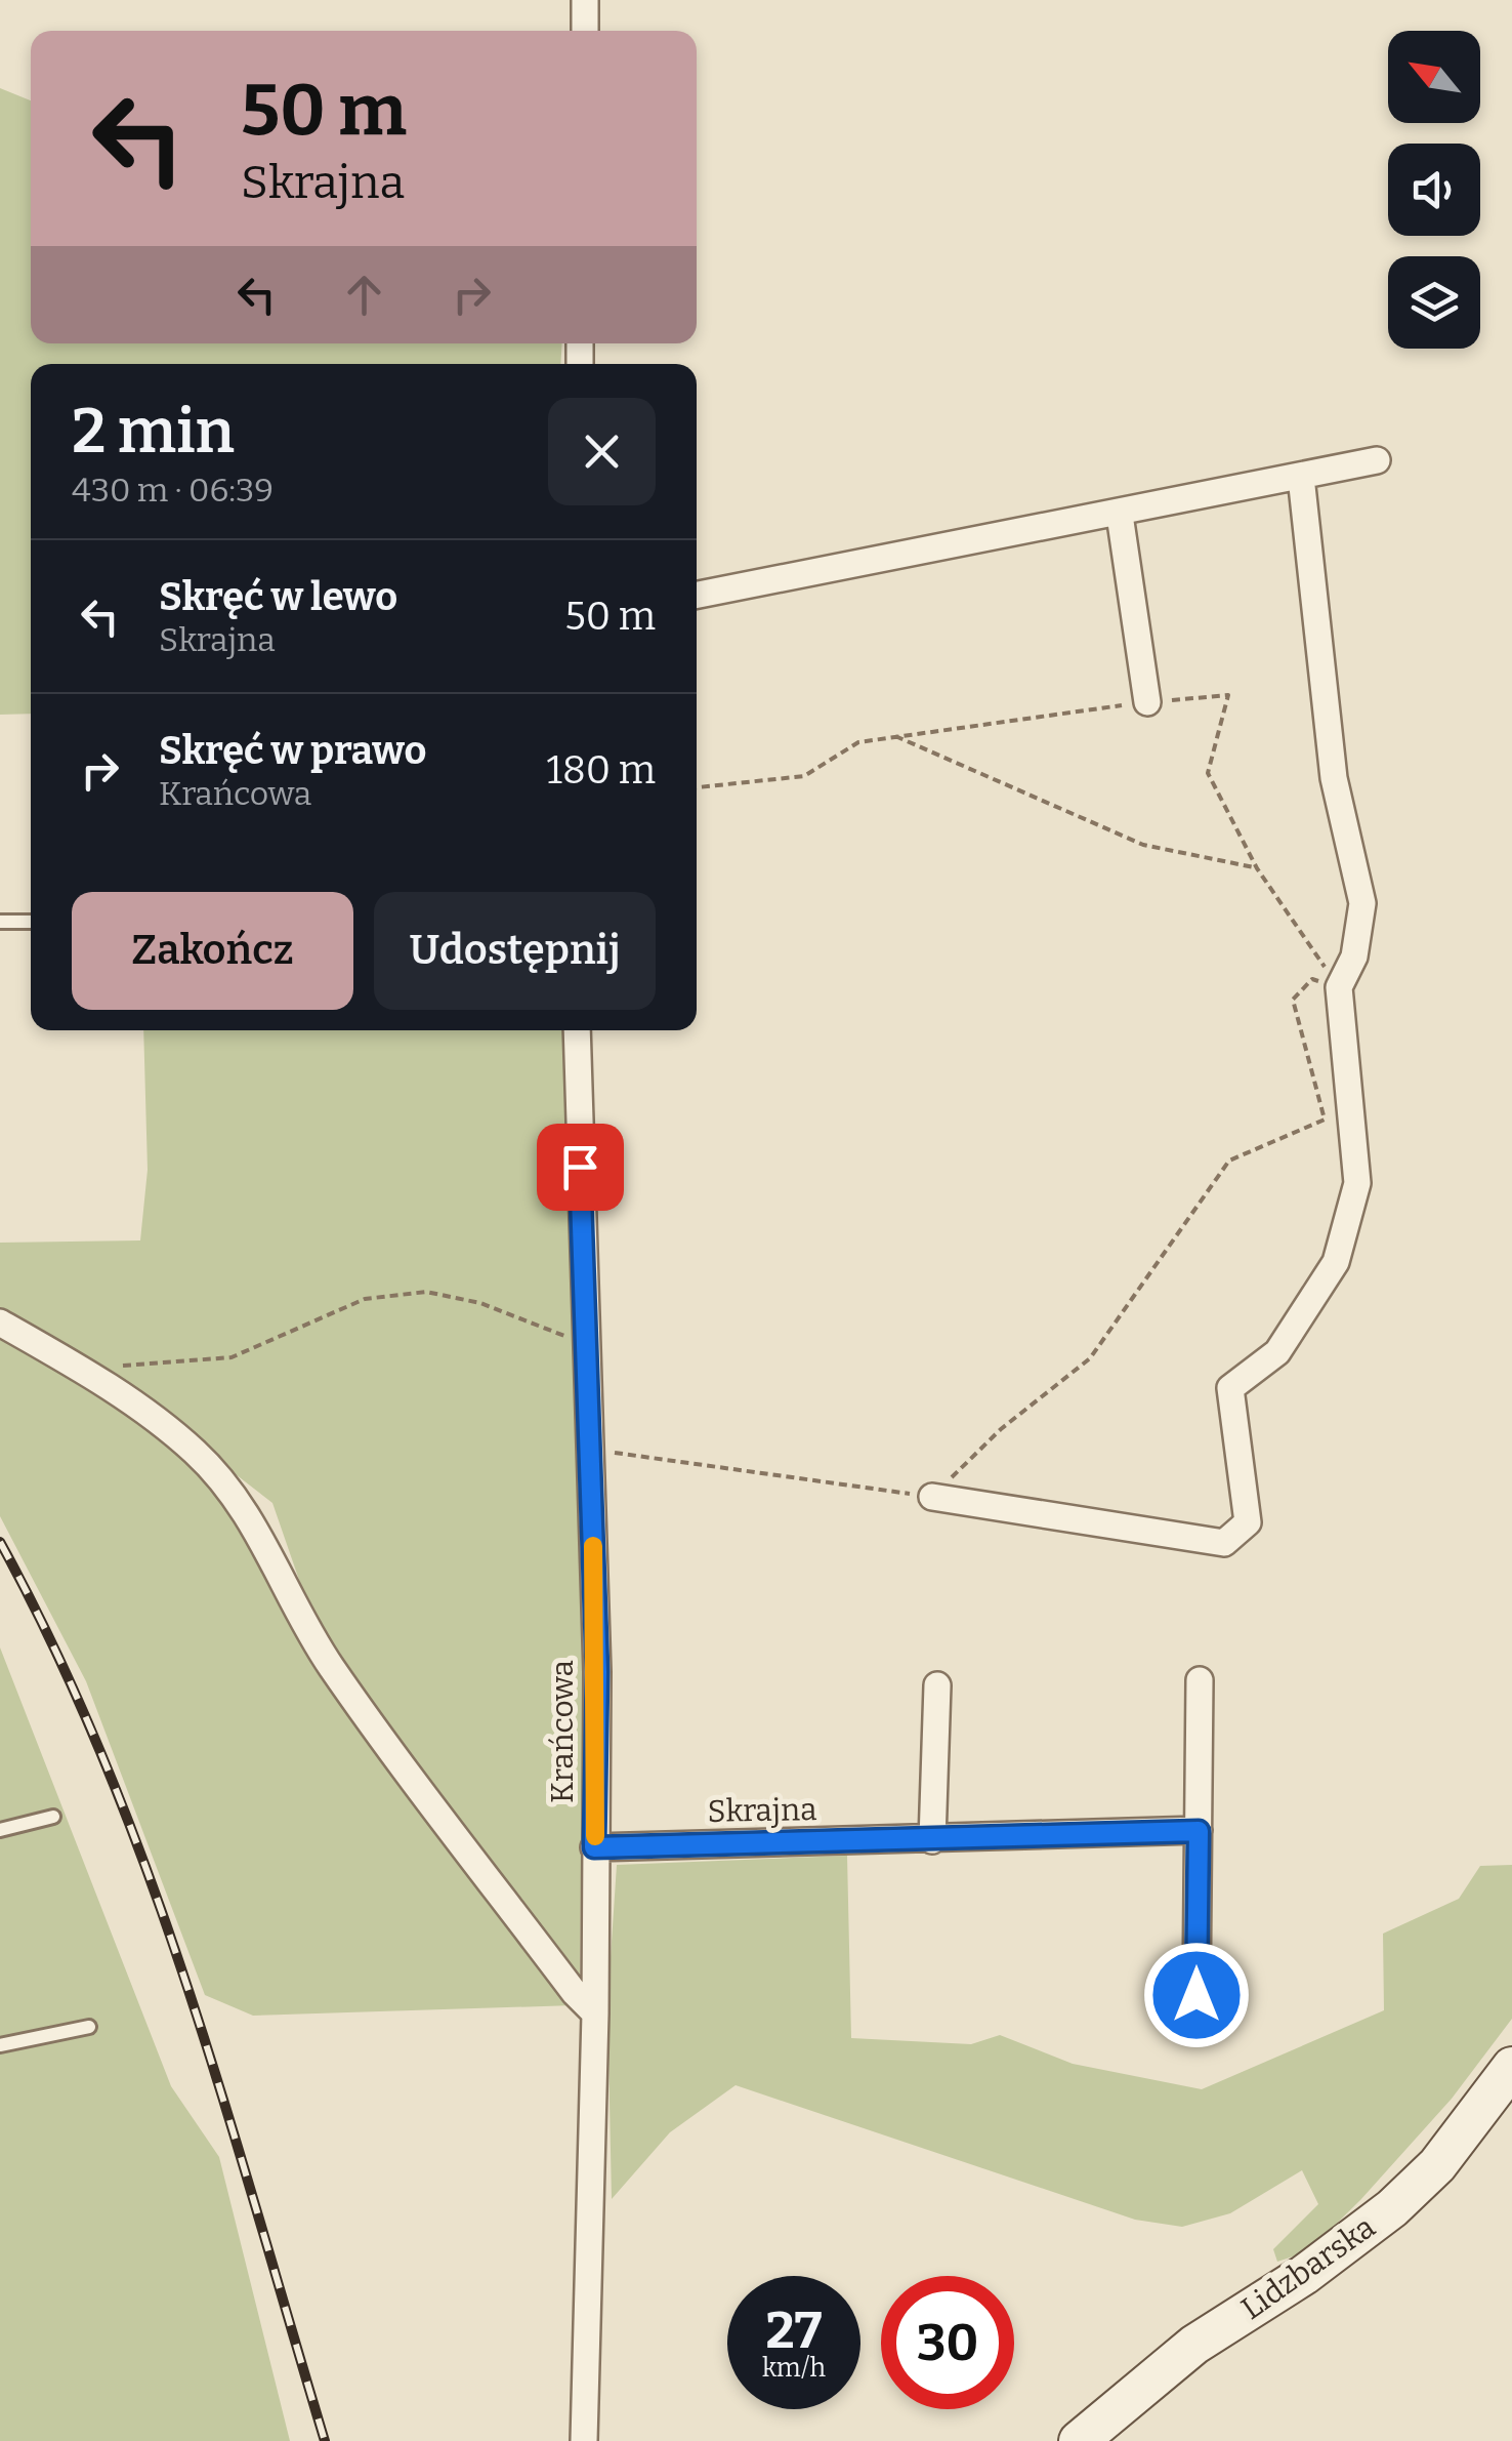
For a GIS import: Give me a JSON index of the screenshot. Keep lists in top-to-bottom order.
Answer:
{
  "streets": {
    "main road": ["Lidzbarska"],
    "street": ["Krańcowa", "Skrajna"]
  },
  "crossings": [
    ["Krańcowa", "Skrajna"]
  ],
  "north": "top left",
  "page": {
    "turn": ["50 m", "Skrajna"],
    "heading": ["2 min", "430 m · 06:39"],
    "list": [
      {
        "name": "Skręć w lewo",
        "note": "Skrajna",
        "value": "50 m"
      },
      {
        "name": "Skręć w prawo",
        "note": "Krańcowa",
        "value": "180 m"
      }
    ],
    "buttons": ["Zakończ", "Udostępnij"],
    "speed": "27 km/h",
    "limit": "30"
  }
}
